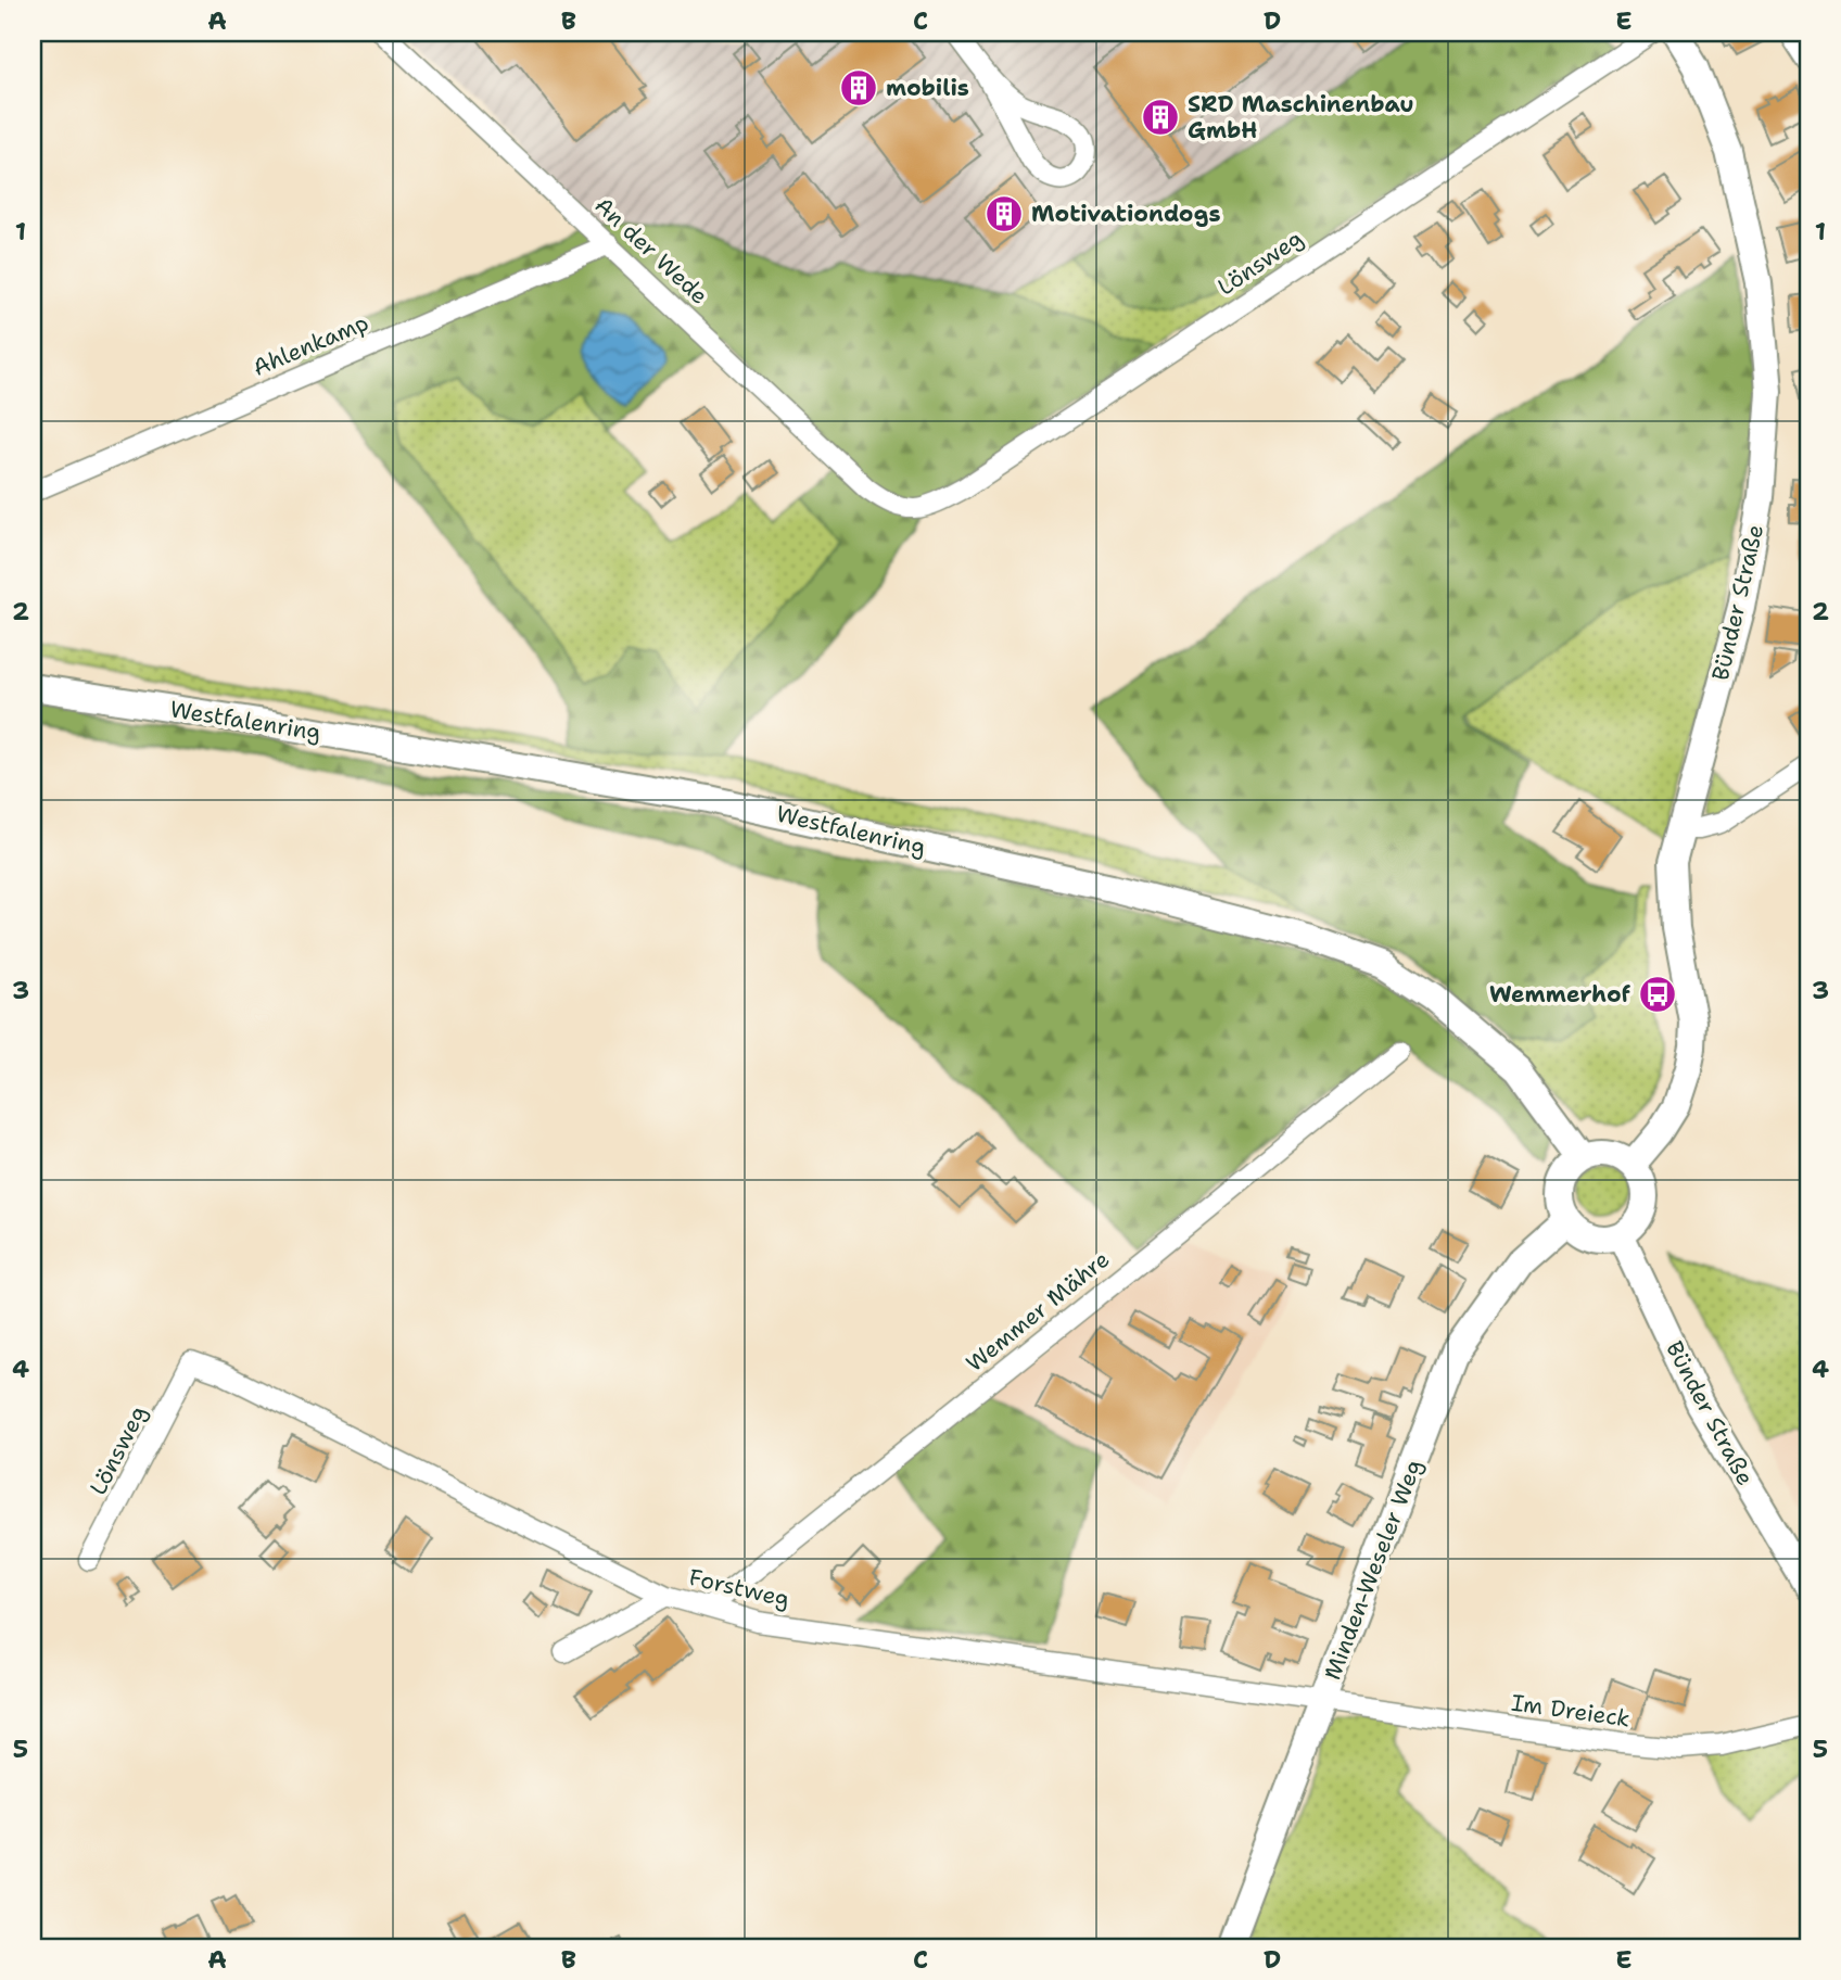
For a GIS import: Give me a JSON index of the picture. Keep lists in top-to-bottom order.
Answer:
{
  "streets": {
    "main road": ["Bünder Straße", "Westfalenring", "Minden-Weseler Weg"],
    "street": [
      "An der Wede",
      "Lönsweg",
      "Ahlenkamp",
      "Wemmer Mähre",
      "Forstweg",
      "Im Dreieck"
    ]
  },
  "crossings": [
    ["An der Wede", "Lönsweg"],
    ["An der Wede", "Ahlenkamp"],
    ["Lönsweg", "Forstweg"],
    ["Bünder Straße", "Westfalenring"],
    ["Bünder Straße", "Minden-Weseler Weg"],
    ["Westfalenring", "Minden-Weseler Weg"],
    ["Wemmer Mähre", "Forstweg"],
    ["Minden-Weseler Weg", "Forstweg"],
    ["Minden-Weseler Weg", "Im Dreieck"],
    ["Forstweg", "Im Dreieck"]
  ],
  "places": {
    "building": ["mobilis", "SRD Maschinenbau GmbH", "Motivationdogs"],
    "bus stop": ["Wemmerhof"]
  },
  "grid": {
    "columns": [
      "A",
      "B",
      "C",
      "D",
      "E"
    ],
    "rows": [
      "1",
      "2",
      "3",
      "4",
      "5"
    ]
  }
}
